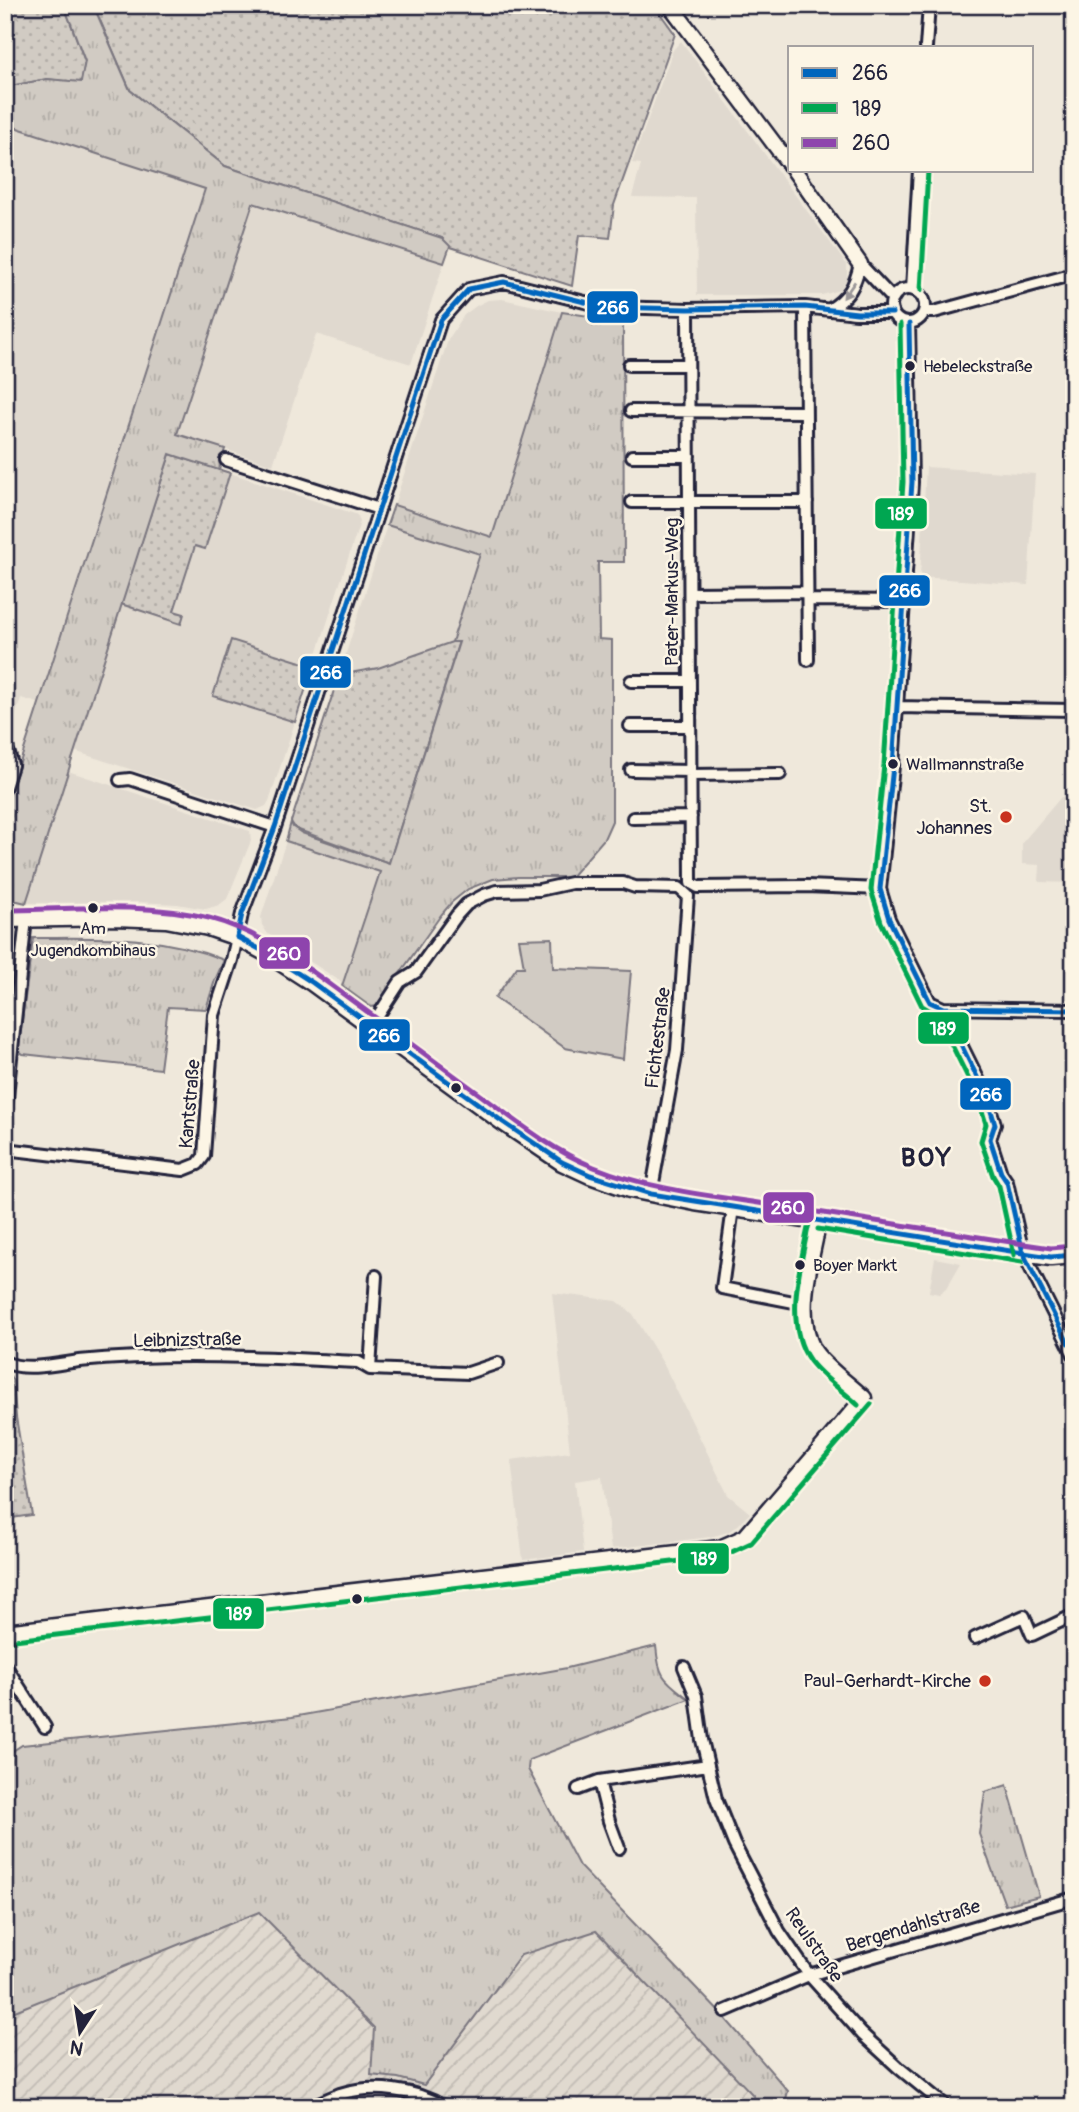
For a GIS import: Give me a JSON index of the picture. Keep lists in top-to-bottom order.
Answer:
{
  "streets": {
    "street": [
      "Pater-Markus-Weg",
      "Fichtestraße",
      "Kantstraße",
      "Leibnizstraße",
      "Bergendahlstraße",
      "Reulstraße"
    ]
  },
  "crossings": [
    ["Bergendahlstraße", "Reulstraße"]
  ],
  "districts": ["BOY"],
  "places": [
    "Hebeleckstraße",
    "Wallmannstraße",
    "St. Johannes",
    "Am Jugendkombihaus",
    "Boyer Markt",
    "Paul-Gerhardt-Kirche"
  ],
  "lines": ["transit line 189", "transit line 266", "transit line 260"],
  "legend": ["266", "189", "260"],
  "north": "bottom"
}
